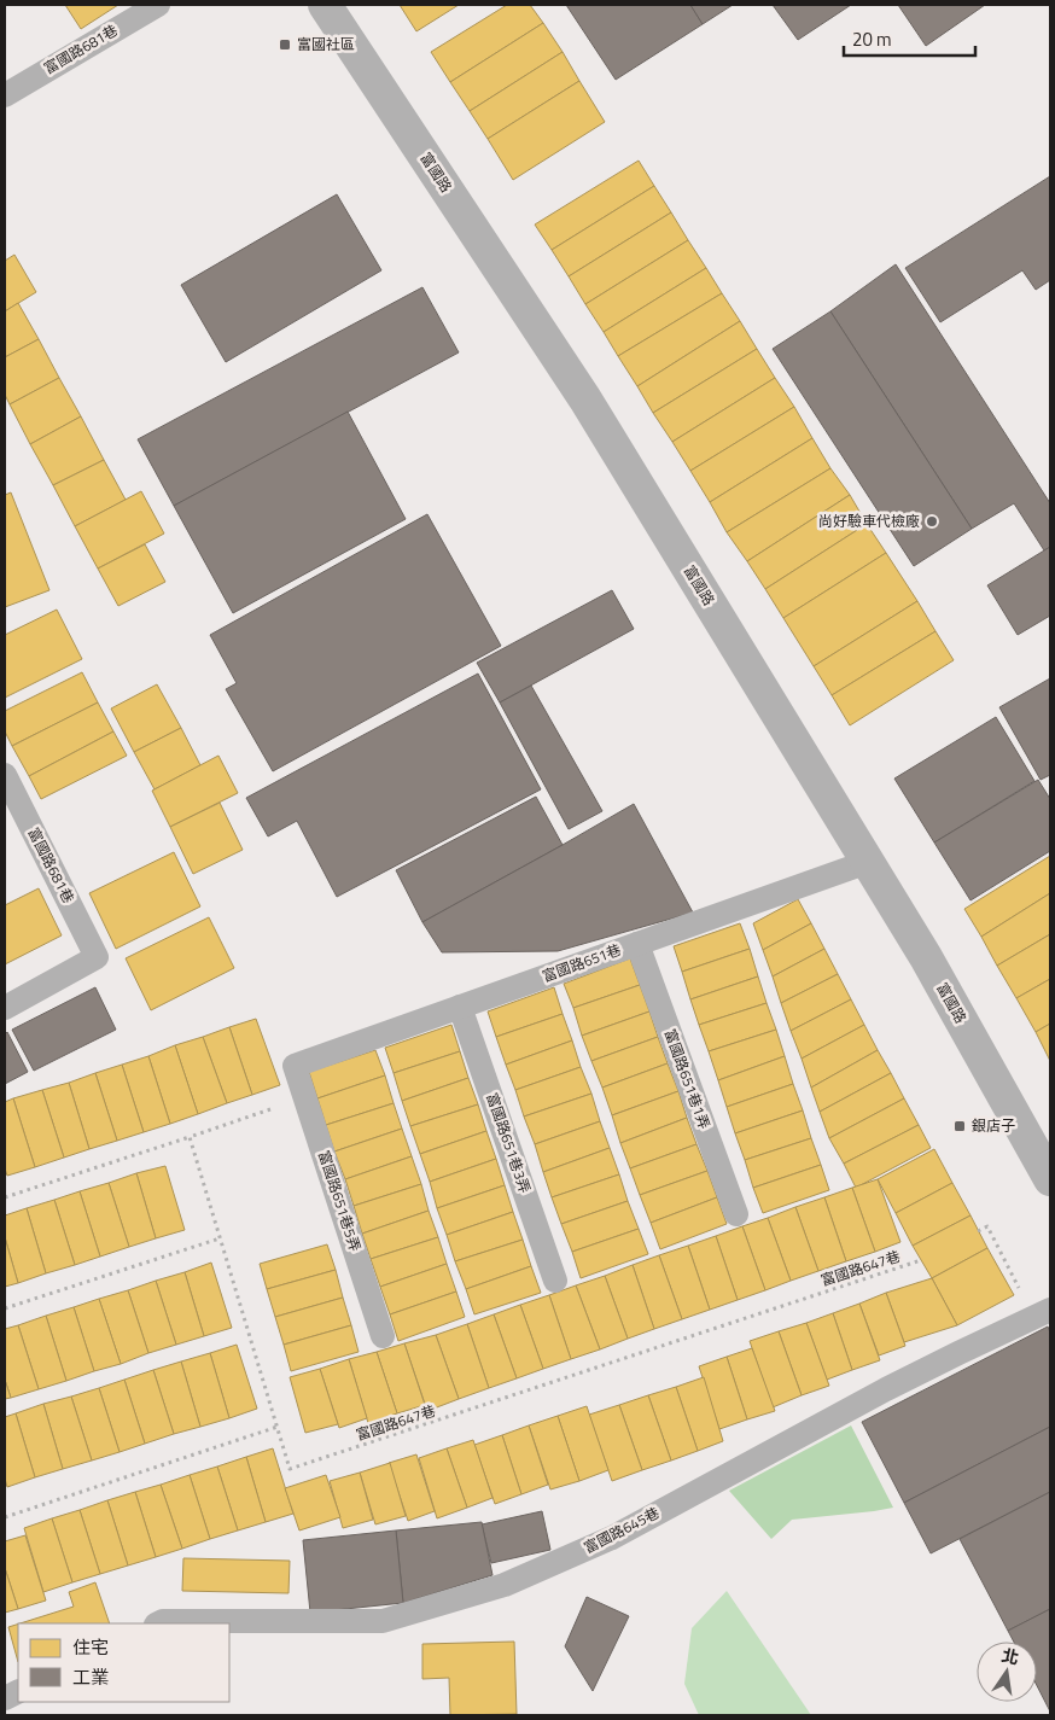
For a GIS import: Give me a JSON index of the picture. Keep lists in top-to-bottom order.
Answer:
{
  "streets": {
    "street": ["富國路"],
    "lane": [
      "富國路681巷",
      "富國路651巷",
      "富國路651巷1弄",
      "富國路651巷3弄",
      "富國路651巷5弄",
      "富國路645巷"
    ],
    "path": ["富國路647巷"]
  },
  "crossings": [
    ["富國路", "富國路651巷"],
    ["富國路651巷", "富國路651巷1弄"],
    ["富國路651巷", "富國路651巷3弄"],
    ["富國路651巷", "富國路651巷5弄"]
  ],
  "places": {
    "transit": ["富國社區", "銀店子"],
    "other": ["尚好驗車代檢廠"]
  },
  "legend": ["住宅", "工業"],
  "scale_bar": "20 m",
  "north": "top"
}
